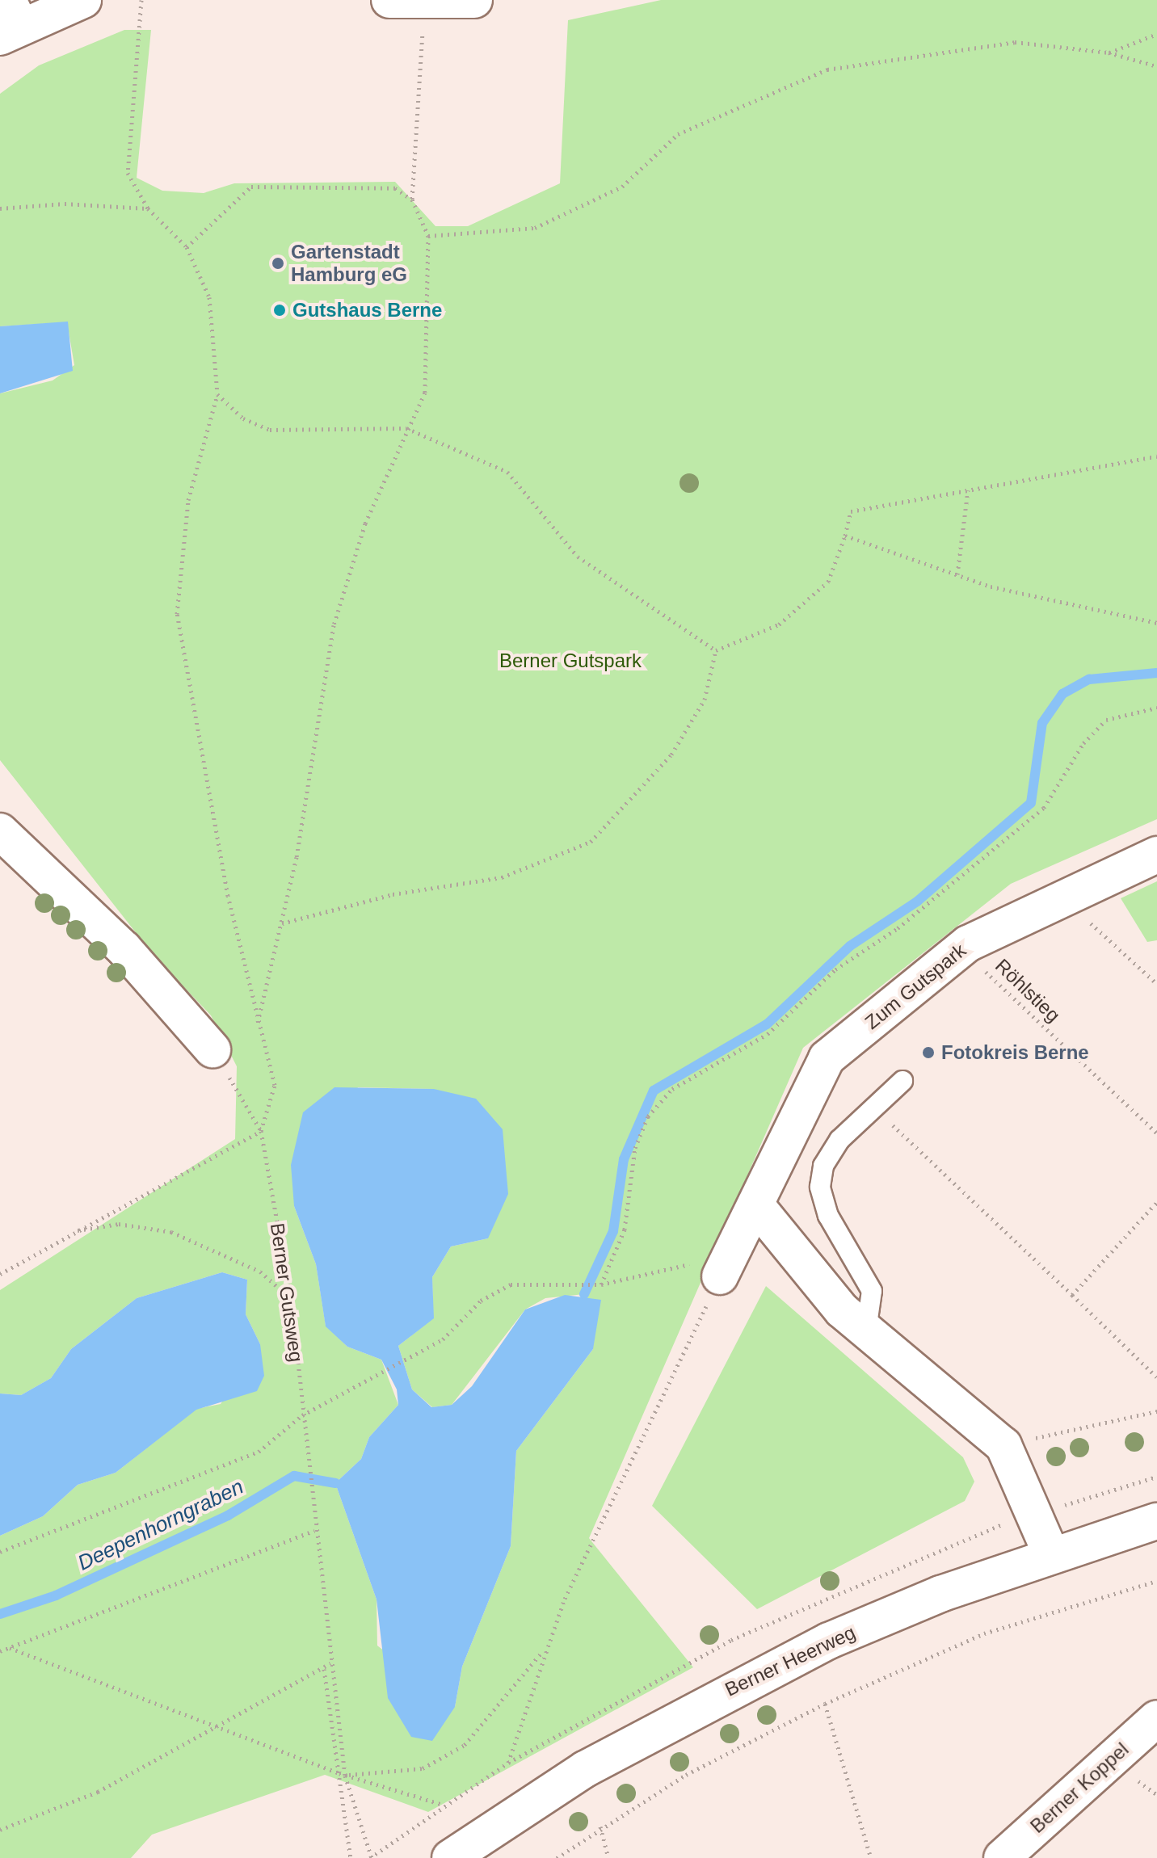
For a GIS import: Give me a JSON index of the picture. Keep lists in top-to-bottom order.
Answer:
{
  "streets": {
    "street": ["Zum Gutspark", "Berner Heerweg", "Berner Koppel"],
    "path": ["Röhlstieg", "Berner Gutsweg"]
  },
  "crossings": [
    ["Zum Gutspark", "Röhlstieg"]
  ],
  "water": ["Deepenhorngraben"],
  "parks": ["Berner Gutspark"],
  "places": ["Gartenstadt Hamburg eG", "Gutshaus Berne", "Fotokreis Berne"]
}
